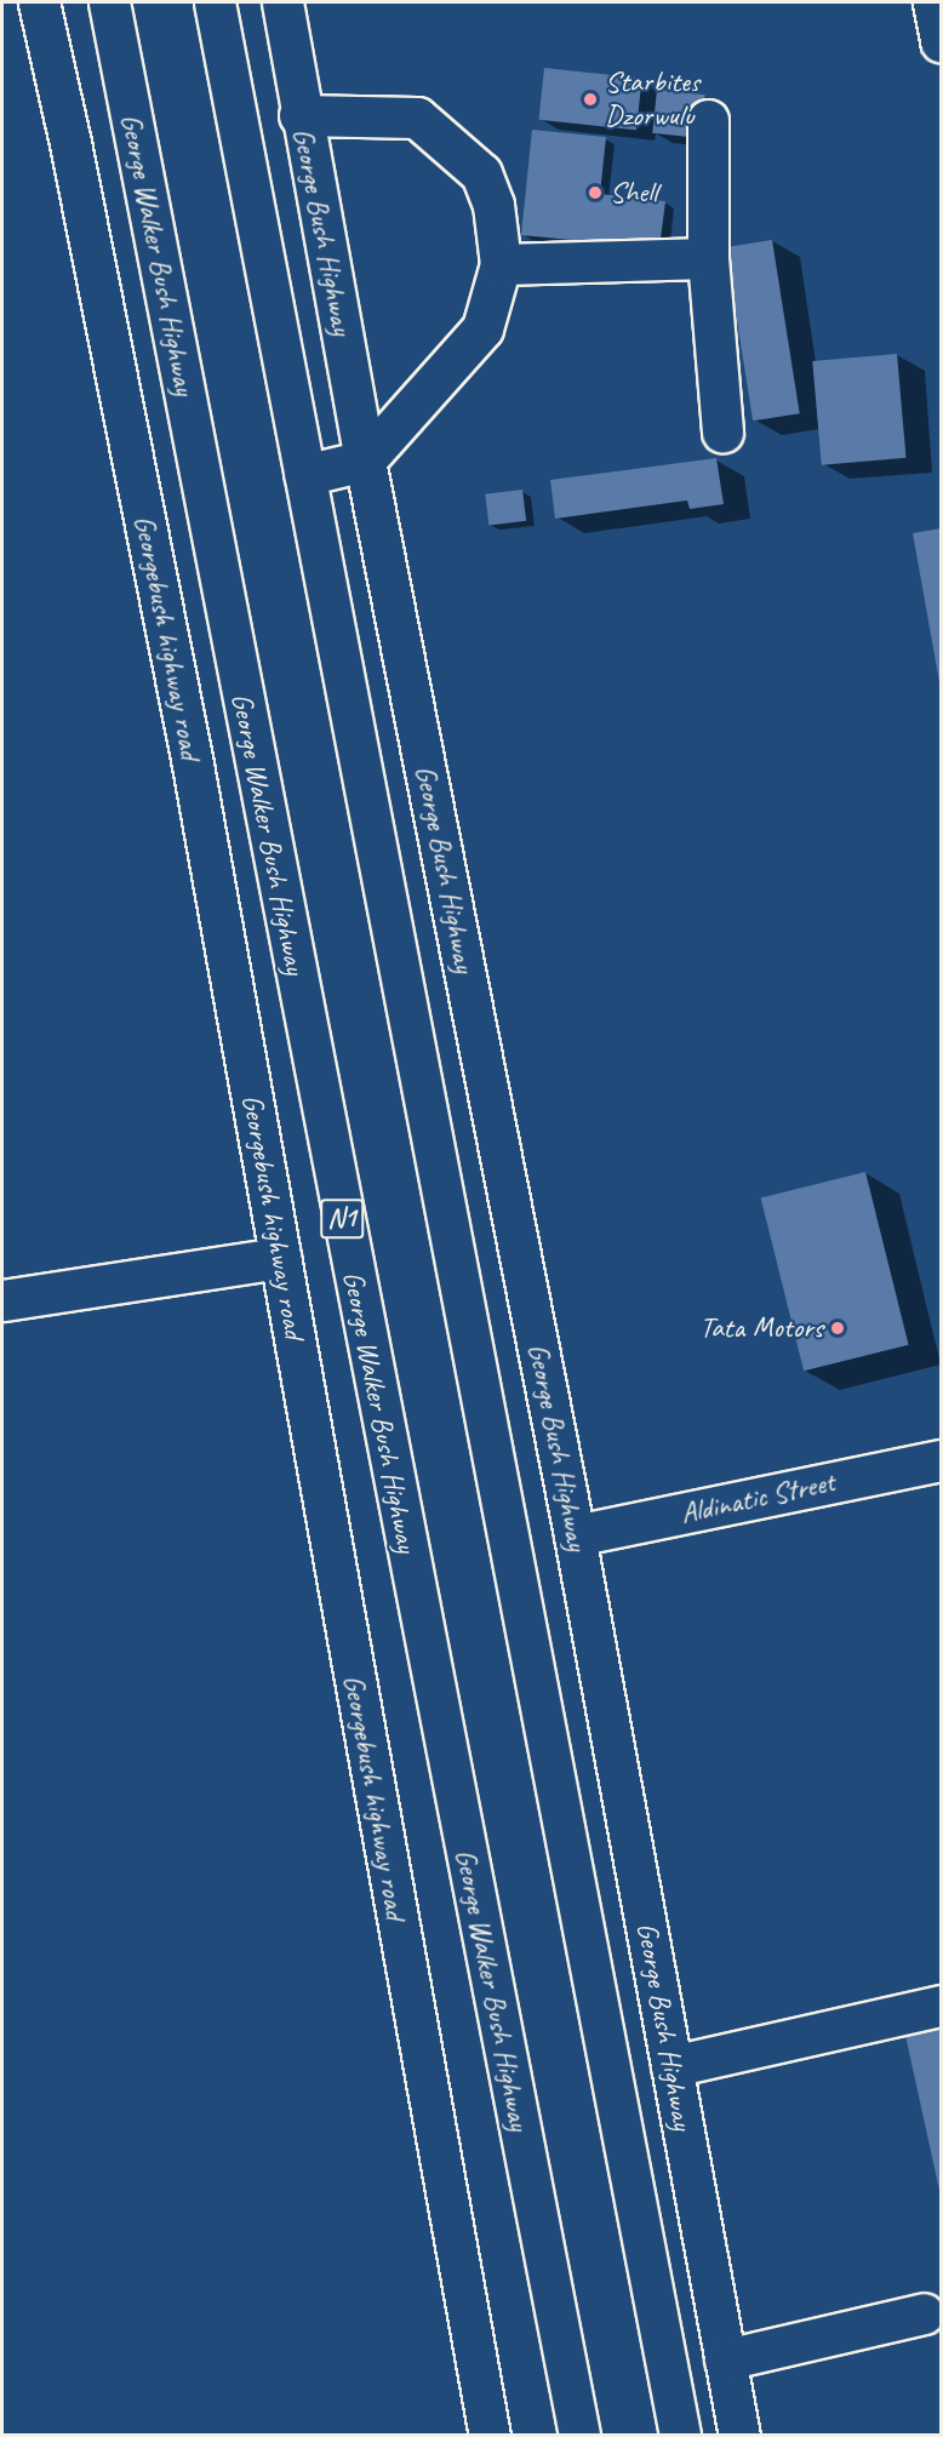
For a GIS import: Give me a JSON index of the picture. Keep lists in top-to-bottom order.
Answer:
{
  "streets": {
    "main road": [
      "George Bush Highway",
      "George Walker Bush Highway",
      "Georgebush highway road",
      "N1",
      "Aldinatic Street"
    ]
  },
  "crossings": [
    ["George Bush Highway", "Aldinatic Street"]
  ],
  "places": ["Starbites Dzorwulu", "Shell", "Tata Motors"]
}
